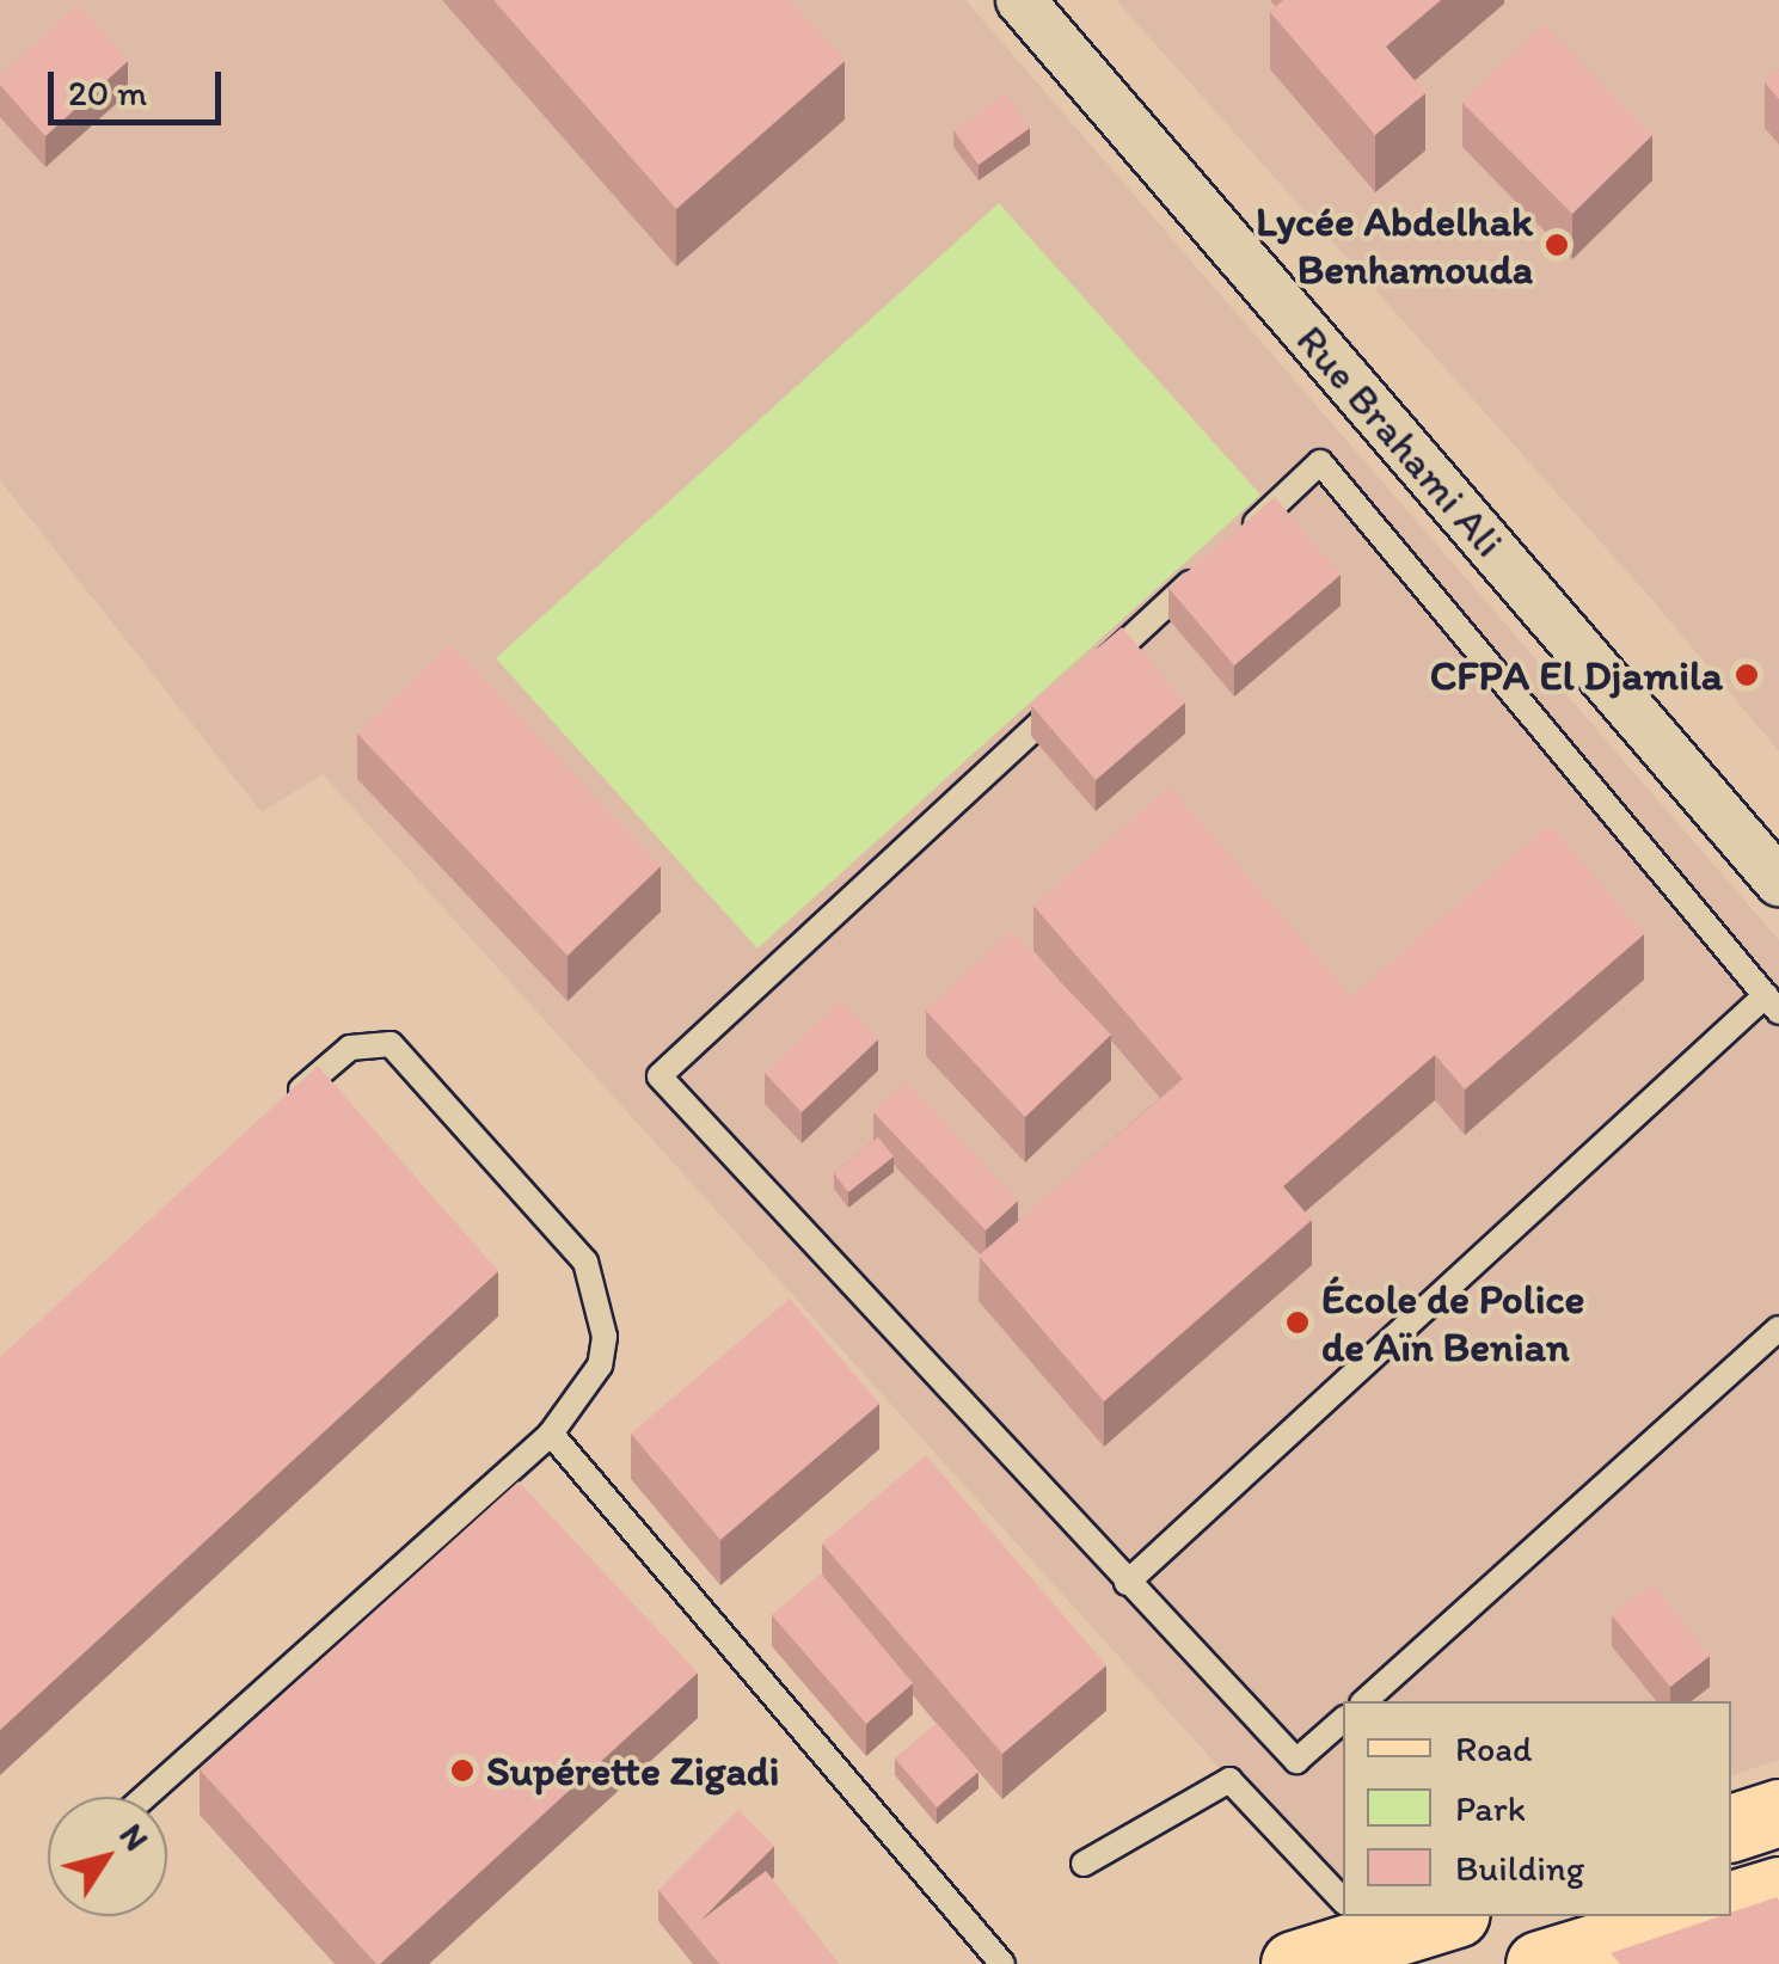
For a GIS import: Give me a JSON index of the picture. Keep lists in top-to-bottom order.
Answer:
{
  "streets": {
    "street": ["Rue Brahami Ali"]
  },
  "places": [
    "Lycée Abdelhak Benhamouda",
    "CFPA El Djamila",
    "École de Police de Aïn Benian",
    "Supérette Zigadi"
  ],
  "legend": ["Road", "Park", "Building"],
  "scale_bar": "20 m",
  "north": "top right"
}
